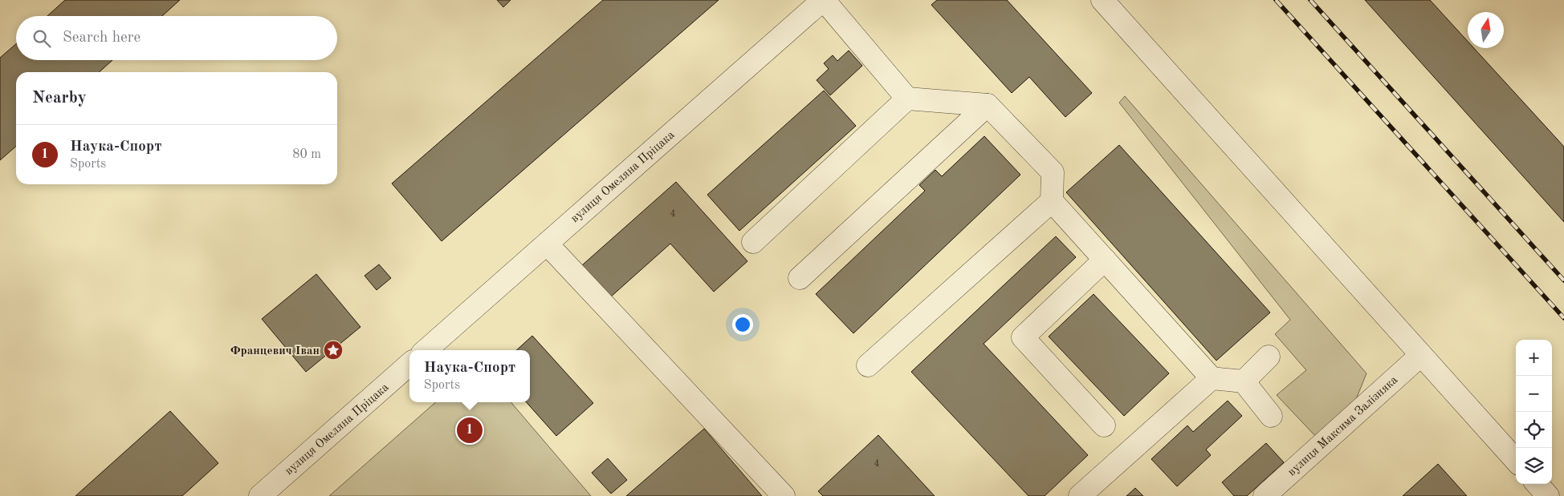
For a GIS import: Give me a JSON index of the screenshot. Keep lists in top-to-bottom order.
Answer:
{
  "streets": {
    "street": ["вулиця Омеляна Пріцака", "вулиця Максима Залізняка"]
  },
  "places": {
    "place": ["Францевич Іван"]
  },
  "house_numbers": ["4", "4"],
  "north": "top",
  "page": {
    "search": "Search here",
    "heading": "Nearby",
    "list": [
      {
        "mark": "1",
        "name": "Наука-Спорт",
        "note": "Sports",
        "value": "80 m"
      }
    ],
    "map_buttons": ["+", "−"],
    "popup": ["Наука-Спорт", "Sports"],
    "pins": "1"
  }
}
